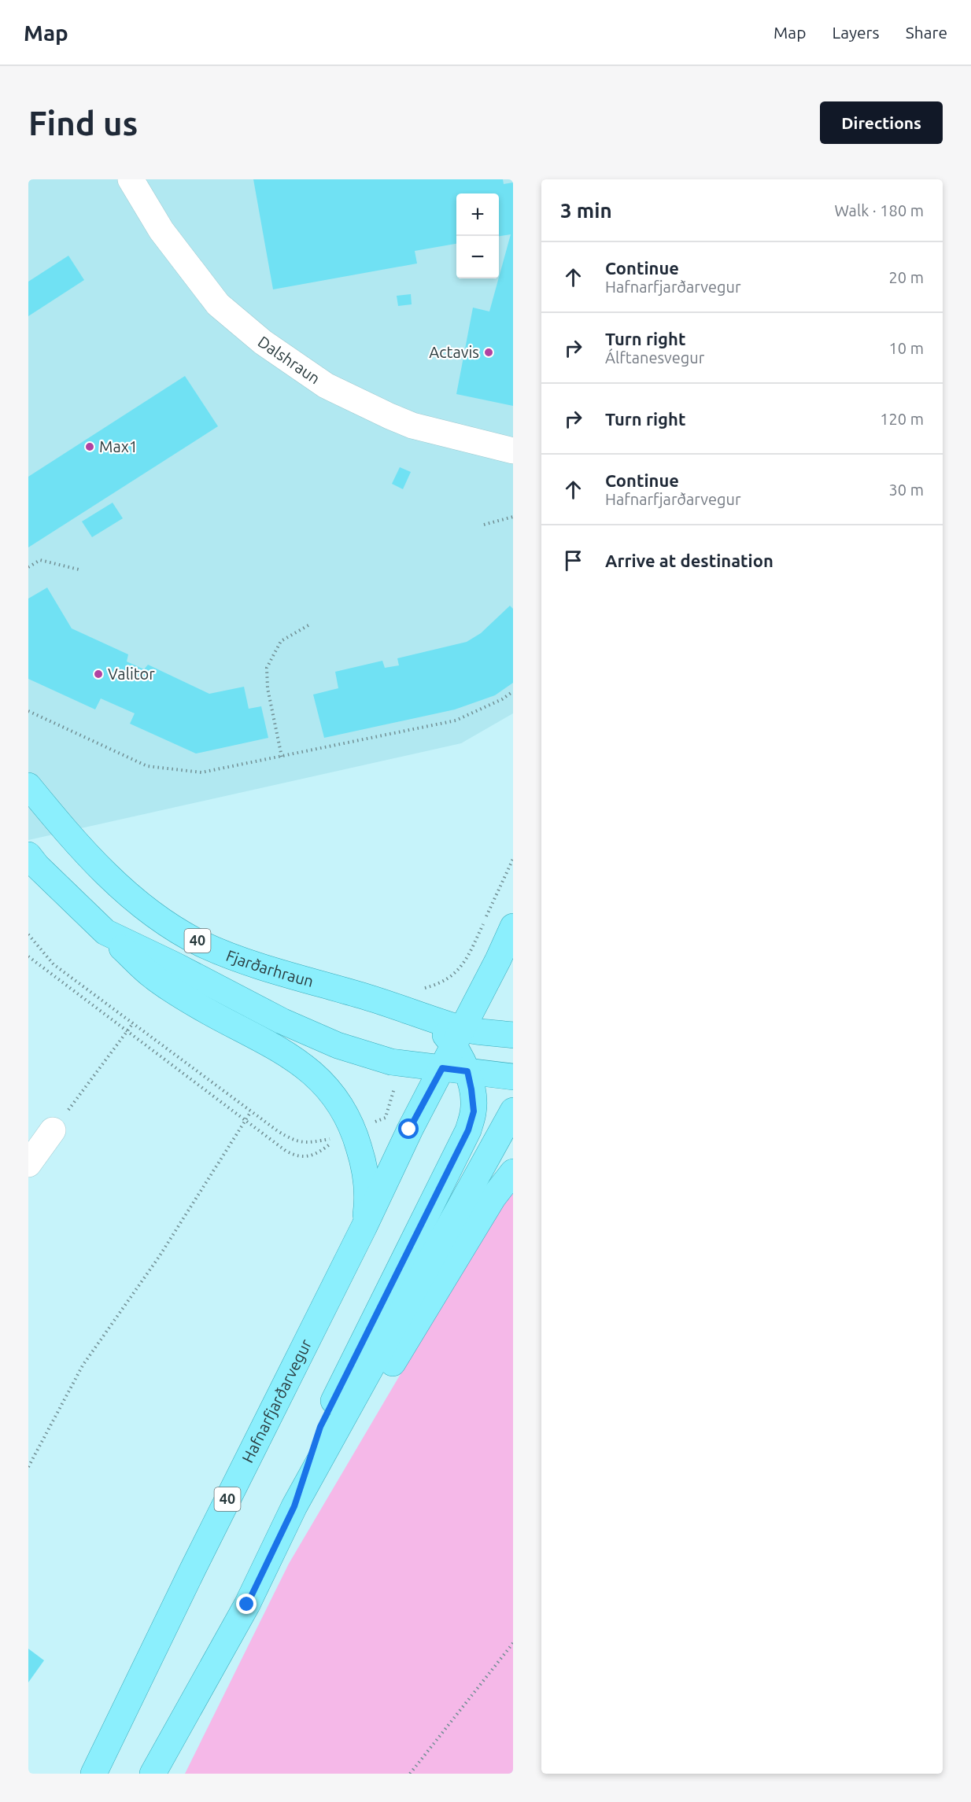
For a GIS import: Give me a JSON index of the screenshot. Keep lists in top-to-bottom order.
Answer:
{
  "streets": {
    "main road": ["40", "Fjarðarhraun", "Hafnarfjarðarvegur"],
    "street": ["Dalshraun"]
  },
  "crossings": [
    ["40", "Hafnarfjarðarvegur"],
    ["Fjarðarhraun", "Hafnarfjarðarvegur"]
  ],
  "places": ["Actavis", "Max1", "Valitor"],
  "page": {
    "header": "Map",
    "nav": ["Map", "Layers", "Share"],
    "buttons": "Directions",
    "title": "Find us",
    "heading": ["3 min", "Walk · 180 m"],
    "map_buttons": ["+", "−"],
    "list": [
      ["Continue", "Hafnarfjarðarvegur", "20 m"],
      ["Turn right", "Álftanesvegur", "10 m"],
      ["Turn right", "120 m"],
      ["Continue", "Hafnarfjarðarvegur", "30 m"],
      "Arrive at destination"
    ]
  }
}
